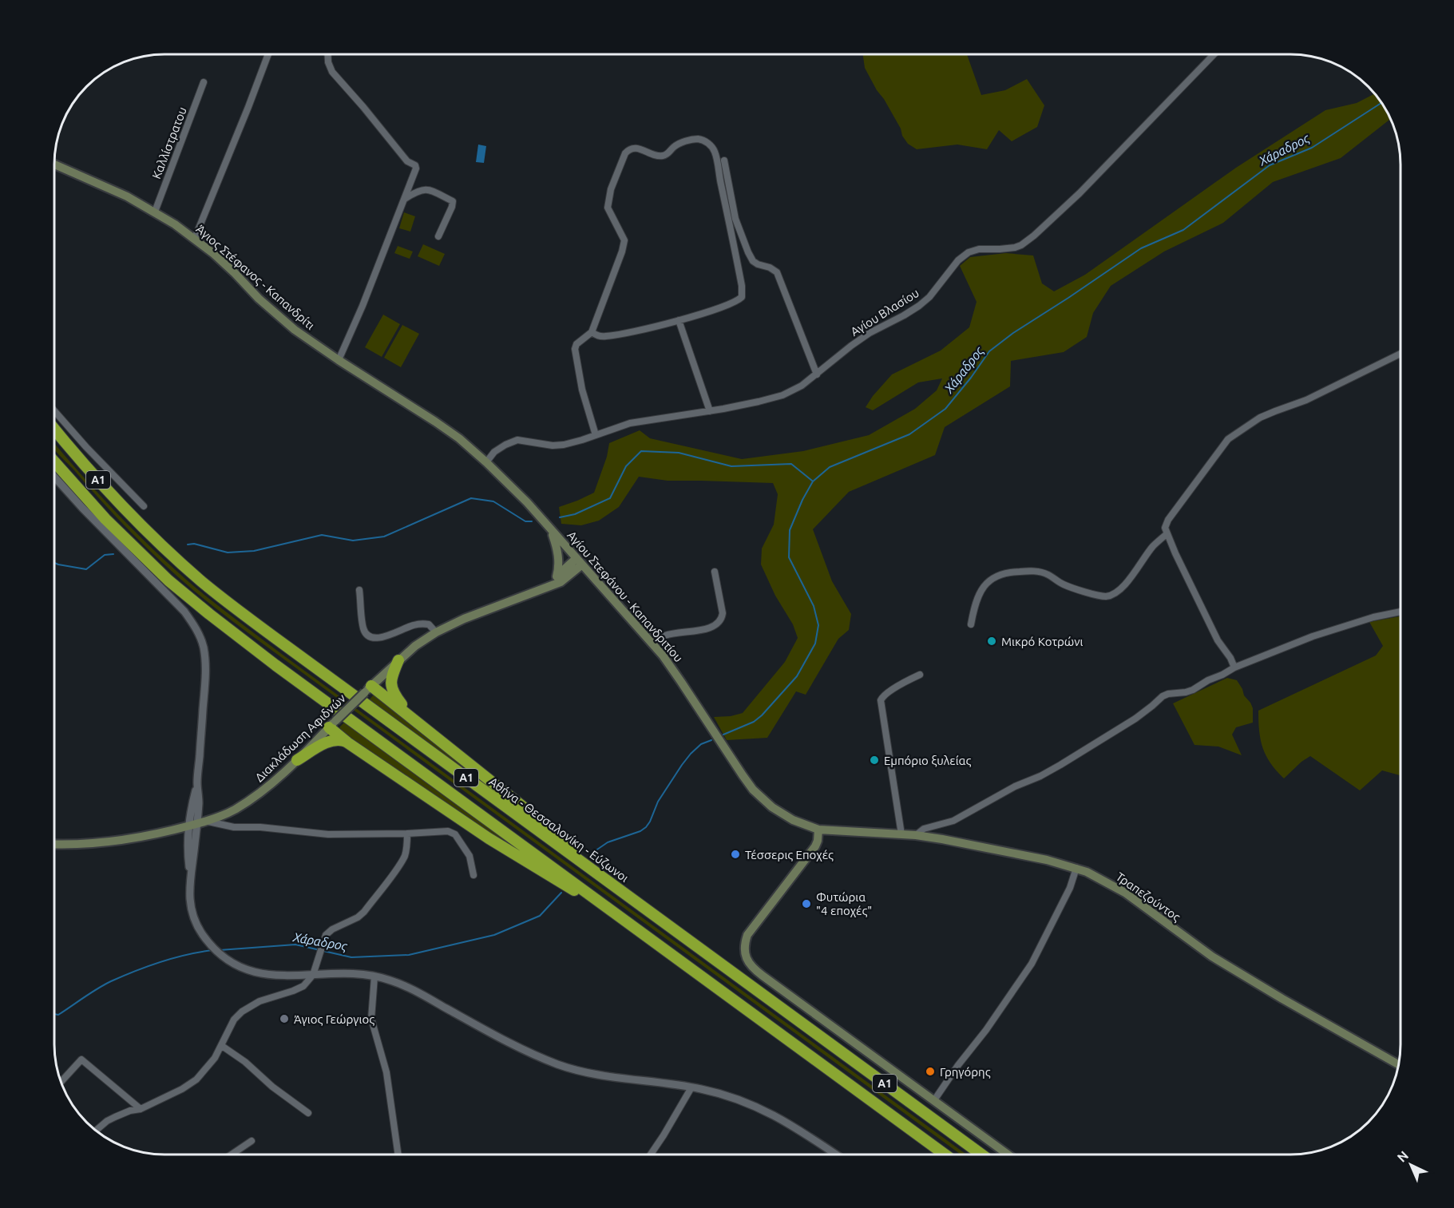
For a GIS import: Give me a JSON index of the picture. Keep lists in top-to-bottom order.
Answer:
{
  "streets": {
    "highway": ["Α1", "Αθήνα - Θεσσαλονίκη - Εύζωνοι"],
    "main road": [
      "Άγιος Στέφανος - Καπανδρίτι",
      "Αγίου Στεφάνου - Καπανδριτίου",
      "Διακλάδωση Αφιδνών",
      "Τραπεζούντος"
    ],
    "street": ["Καλλίστρατου", "Αγίου Βλασίου"]
  },
  "crossings": [
    ["Καλλίστρατου", "Άγιος Στέφανος - Καπανδρίτι"],
    ["Άγιος Στέφανος - Καπανδρίτι", "Αγίου Βλασίου"],
    ["Άγιος Στέφανος - Καπανδρίτι", "Αγίου Στεφάνου - Καπανδριτίου"],
    ["Αγίου Βλασίου", "Αγίου Στεφάνου - Καπανδριτίου"],
    ["Αγίου Στεφάνου - Καπανδριτίου", "Διακλάδωση Αφιδνών"],
    ["Αγίου Στεφάνου - Καπανδριτίου", "Τραπεζούντος"]
  ],
  "water": ["Χάραδρος"],
  "places": [
    "Μικρό Κοτρώνι",
    "Εμπόριο ξυλείας",
    "Τέσσερις Εποχές",
    "Φυτώρια \"4 εποχές\"",
    "Άγιος Γεώργιος",
    "Γρηγόρης"
  ],
  "north": "top left"
}
